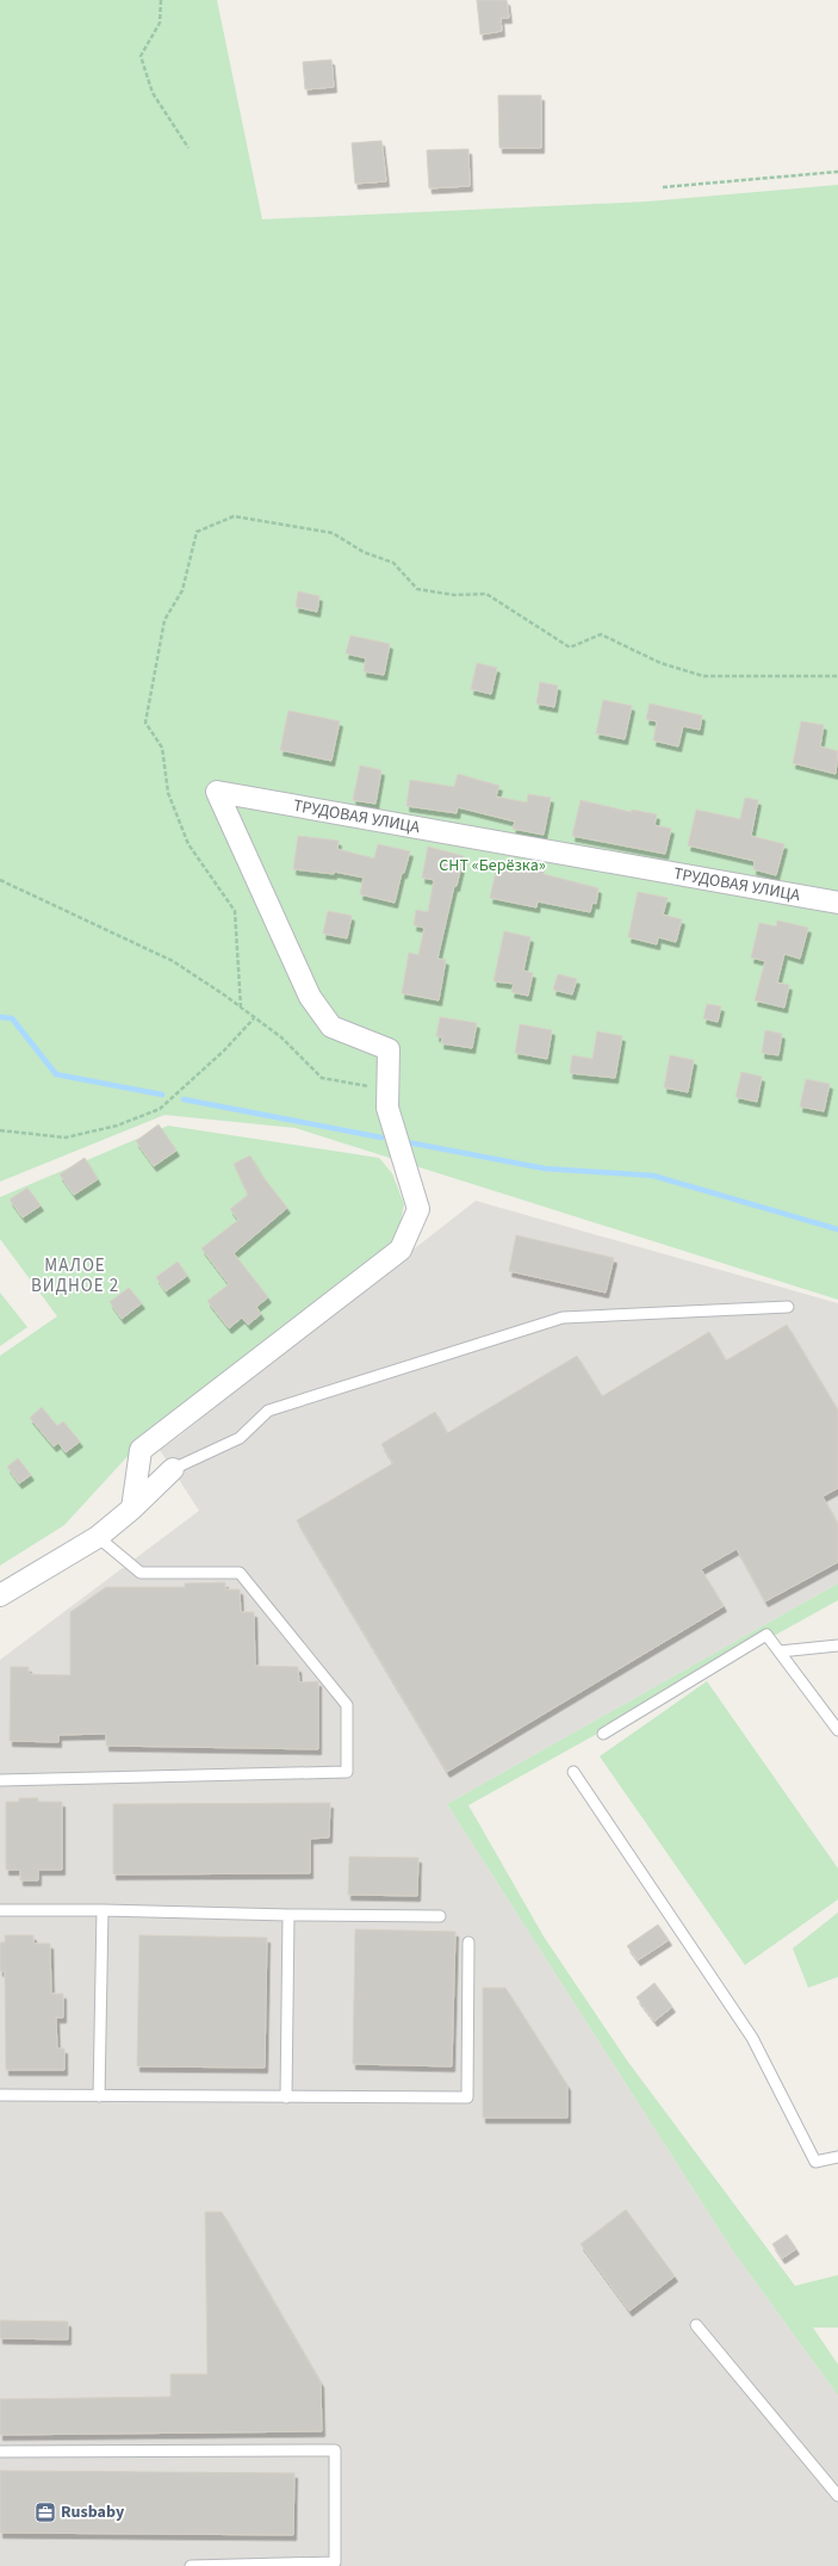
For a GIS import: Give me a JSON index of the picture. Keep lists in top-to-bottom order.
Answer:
{
  "streets": {
    "street": ["ТРУДОВАЯ УЛИЦА"]
  },
  "districts": ["МАЛОЕ ВИДНОЕ 2"],
  "parks": ["СНТ «Берёзка»"],
  "places": {
    "office": ["Rusbaby"]
  }
}
